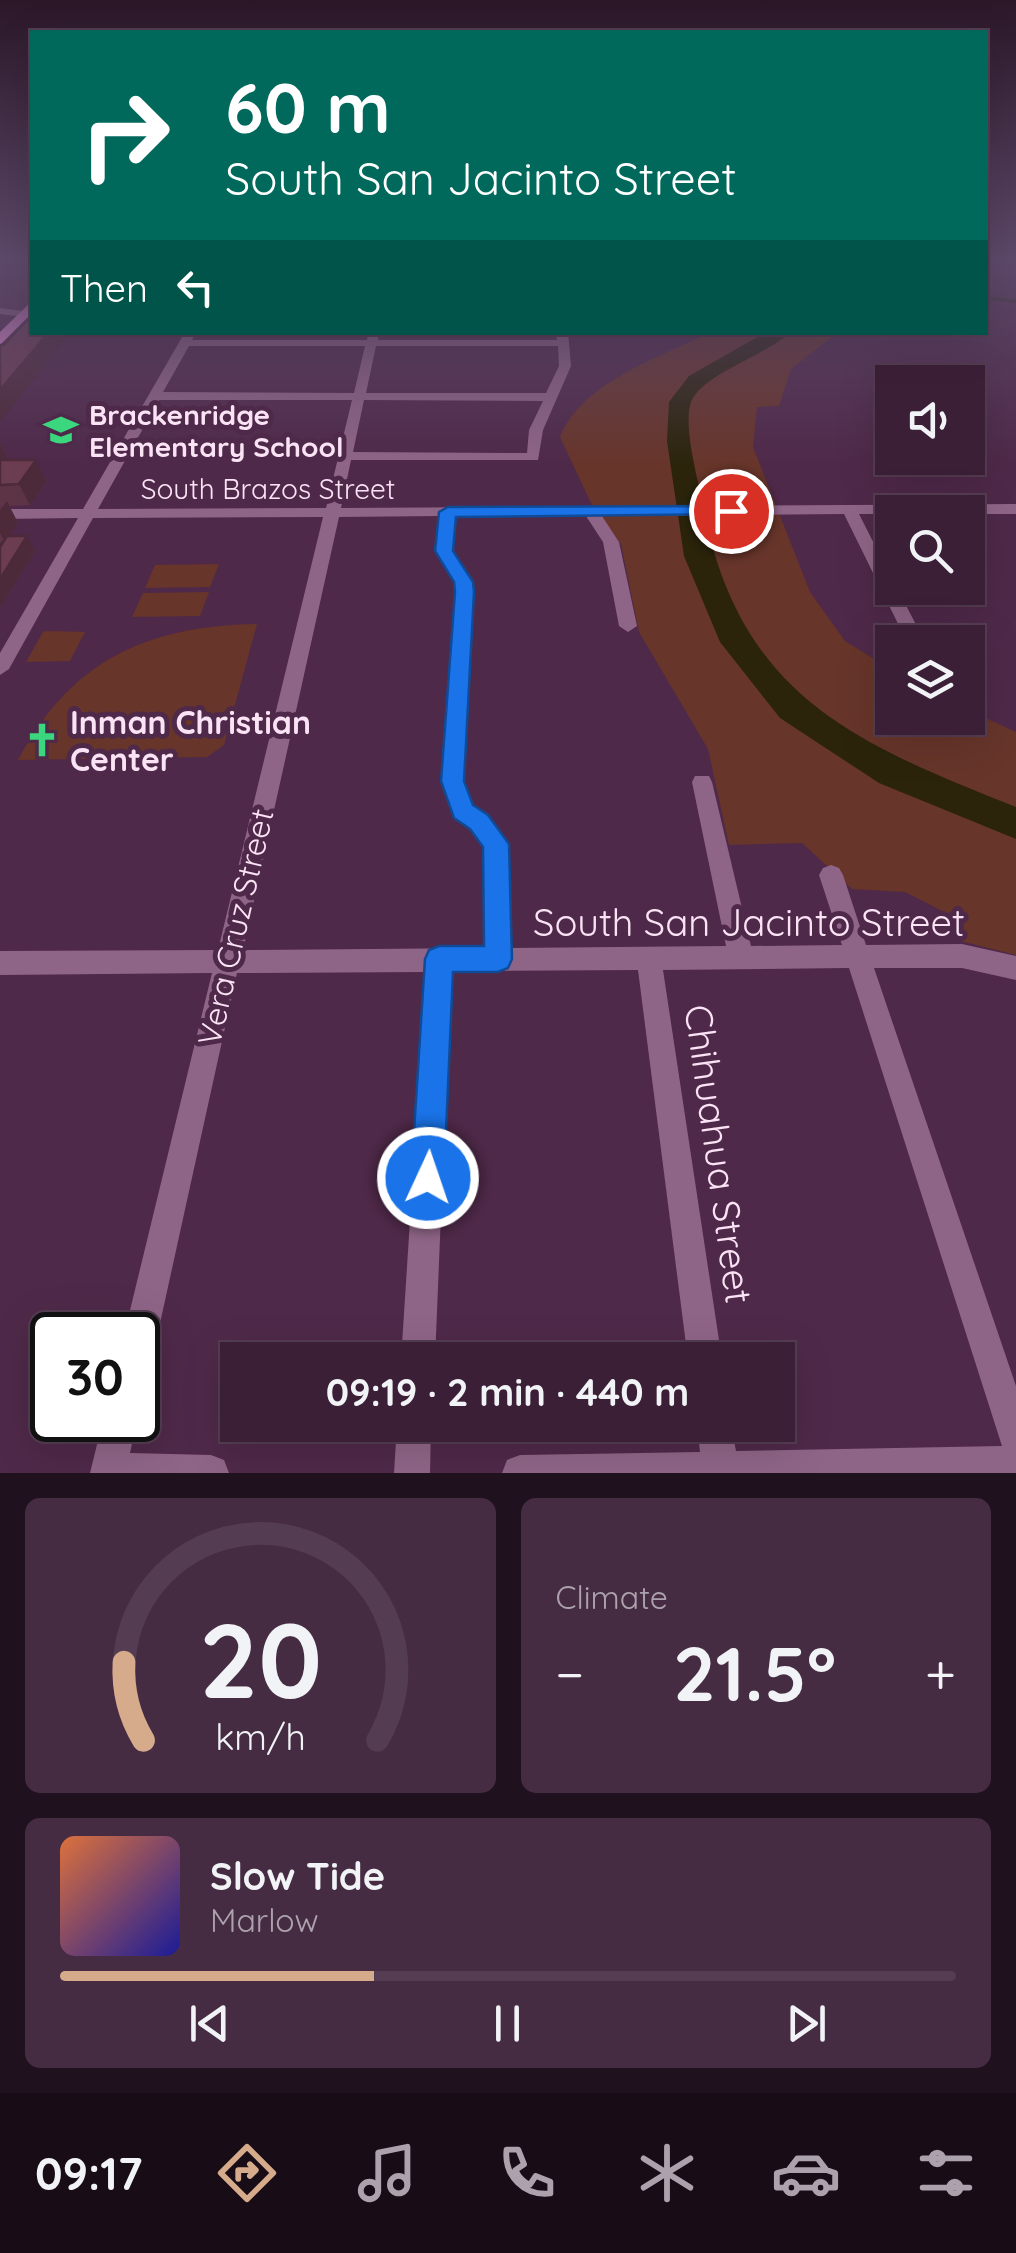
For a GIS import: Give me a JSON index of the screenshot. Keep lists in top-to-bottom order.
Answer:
{
  "streets": {
    "street": [
      "South Brazos Street",
      "South San Jacinto Street",
      "Vera Cruz Street",
      "Chihuahua Street"
    ]
  },
  "crossings": [
    ["South Brazos Street", "Vera Cruz Street"],
    ["South San Jacinto Street", "Vera Cruz Street"],
    ["South San Jacinto Street", "Chihuahua Street"]
  ],
  "places": {
    "school or university": ["Brackenridge Elementary School"],
    "church": ["Inman Christian Center"]
  },
  "page": {
    "turn": ["60 m", "South San Jacinto Street"],
    "then": "Then",
    "limit": "30",
    "trip": "09:19 · 2 min · 440 m",
    "tile": "Climate",
    "heat": ["−", "21.5°", "+"],
    "song": ["Slow Tide", "Marlow"],
    "tabs": "09:17",
    "gauge": ["20", "km/h"]
  }
}
